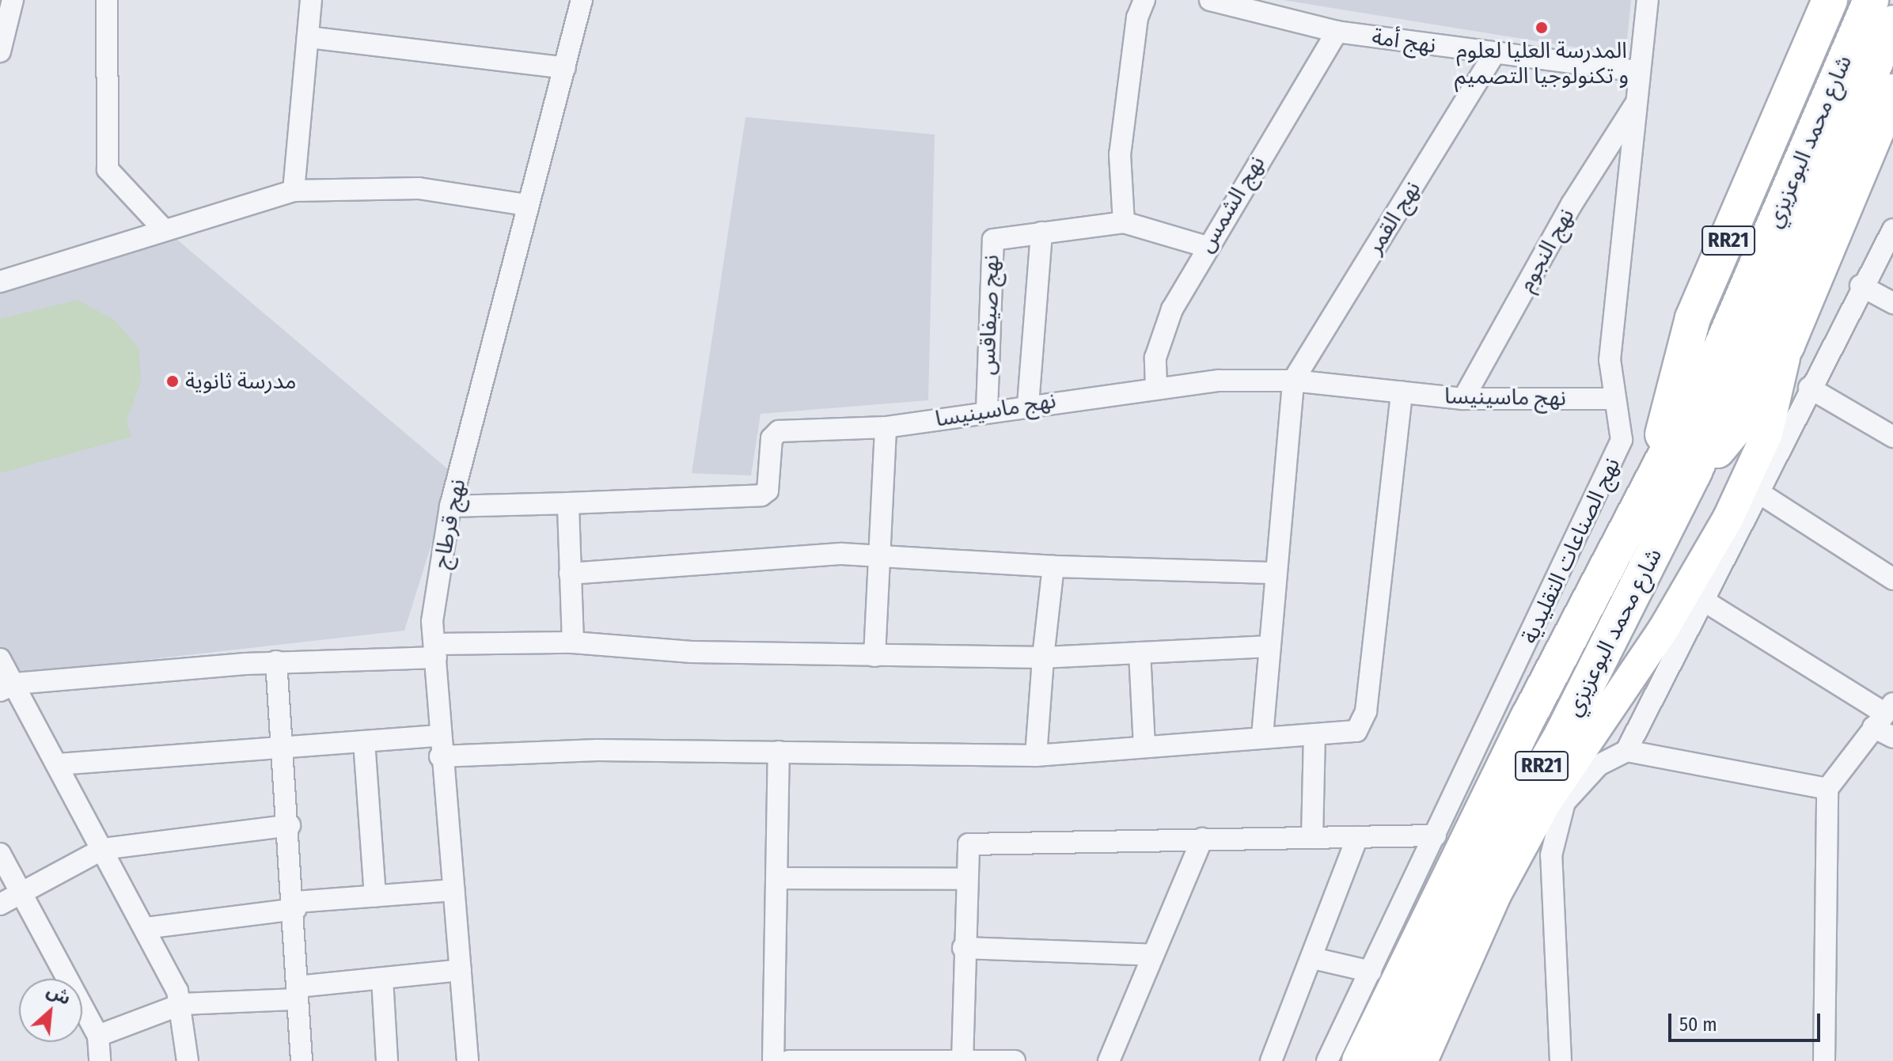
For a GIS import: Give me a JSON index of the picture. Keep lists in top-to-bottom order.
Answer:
{
  "streets": {
    "highway": ["شارع محمد البوعزيزي", "RR21"],
    "street": [
      "نهج أمة",
      "نهج الشمس",
      "نهج القمر",
      "نهج النجوم",
      "نهج صيفاقس",
      "نهج ماسينيسا",
      "نهج قرطاج",
      "نهج الصناعات التقليدية"
    ]
  },
  "crossings": [
    ["نهج أمة", "نهج الشمس"],
    ["نهج أمة", "نهج القمر"],
    ["نهج أمة", "نهج الصناعات التقليدية"],
    ["نهج الشمس", "نهج صيفاقس"],
    ["نهج الشمس", "نهج ماسينيسا"],
    ["نهج القمر", "نهج ماسينيسا"],
    ["نهج النجوم", "نهج ماسينيسا"],
    ["نهج النجوم", "نهج الصناعات التقليدية"],
    ["نهج صيفاقس", "نهج ماسينيسا"],
    ["نهج ماسينيسا", "نهج قرطاج"],
    ["نهج ماسينيسا", "نهج الصناعات التقليدية"]
  ],
  "places": ["المدرسة العليا لعلوم و تكنولوجيا التصميم", "مدرسة ثانوية"],
  "scale_bar": "50 m",
  "north": "top right"
}
